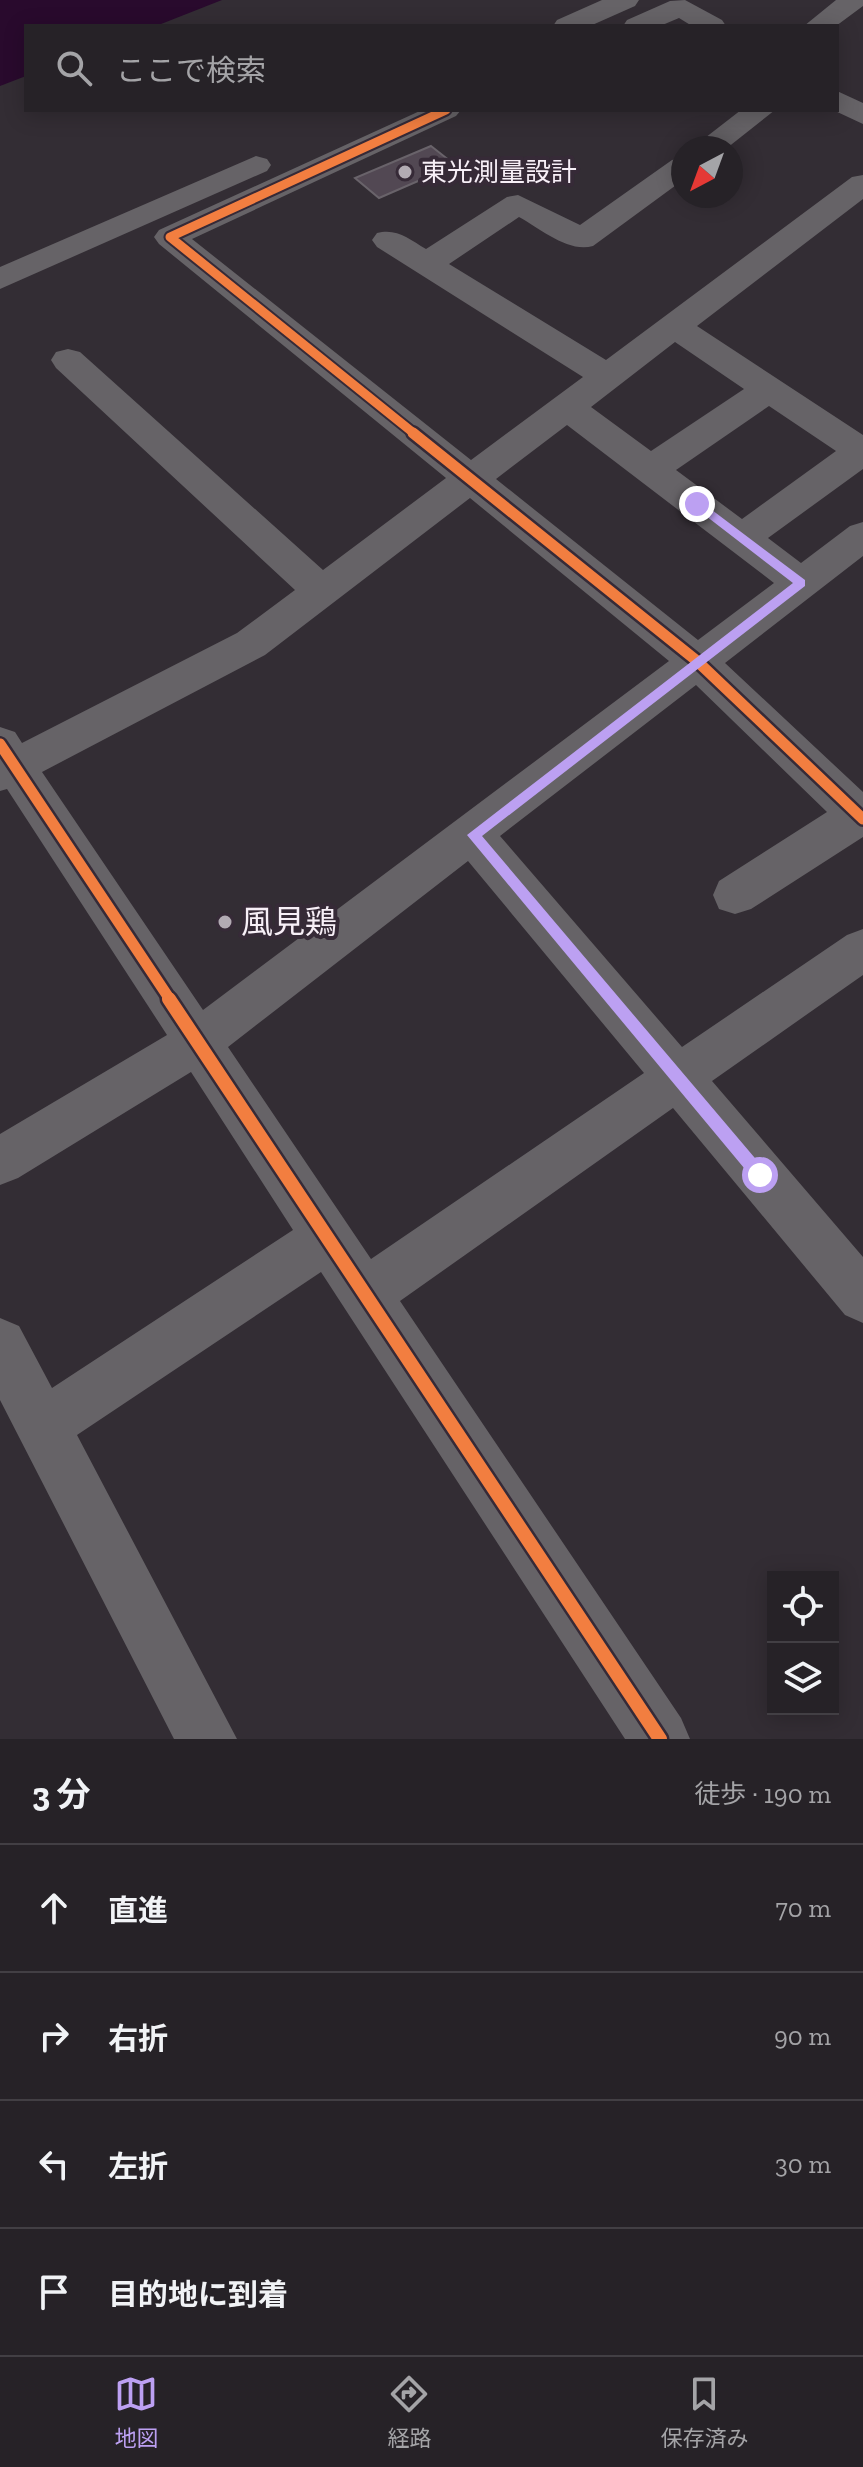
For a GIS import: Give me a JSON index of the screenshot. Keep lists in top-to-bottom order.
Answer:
{
  "places": ["東光測量設計", "風見鶏"],
  "north": "bottom left",
  "page": {
    "search": "ここで検索",
    "heading": ["3 分", "徒歩 · 190 m"],
    "list": [
      ["直進", "70 m"],
      ["右折", "90 m"],
      ["左折", "30 m"],
      "目的地に到着"
    ],
    "nav": ["地図", "経路", "保存済み"]
  }
}
